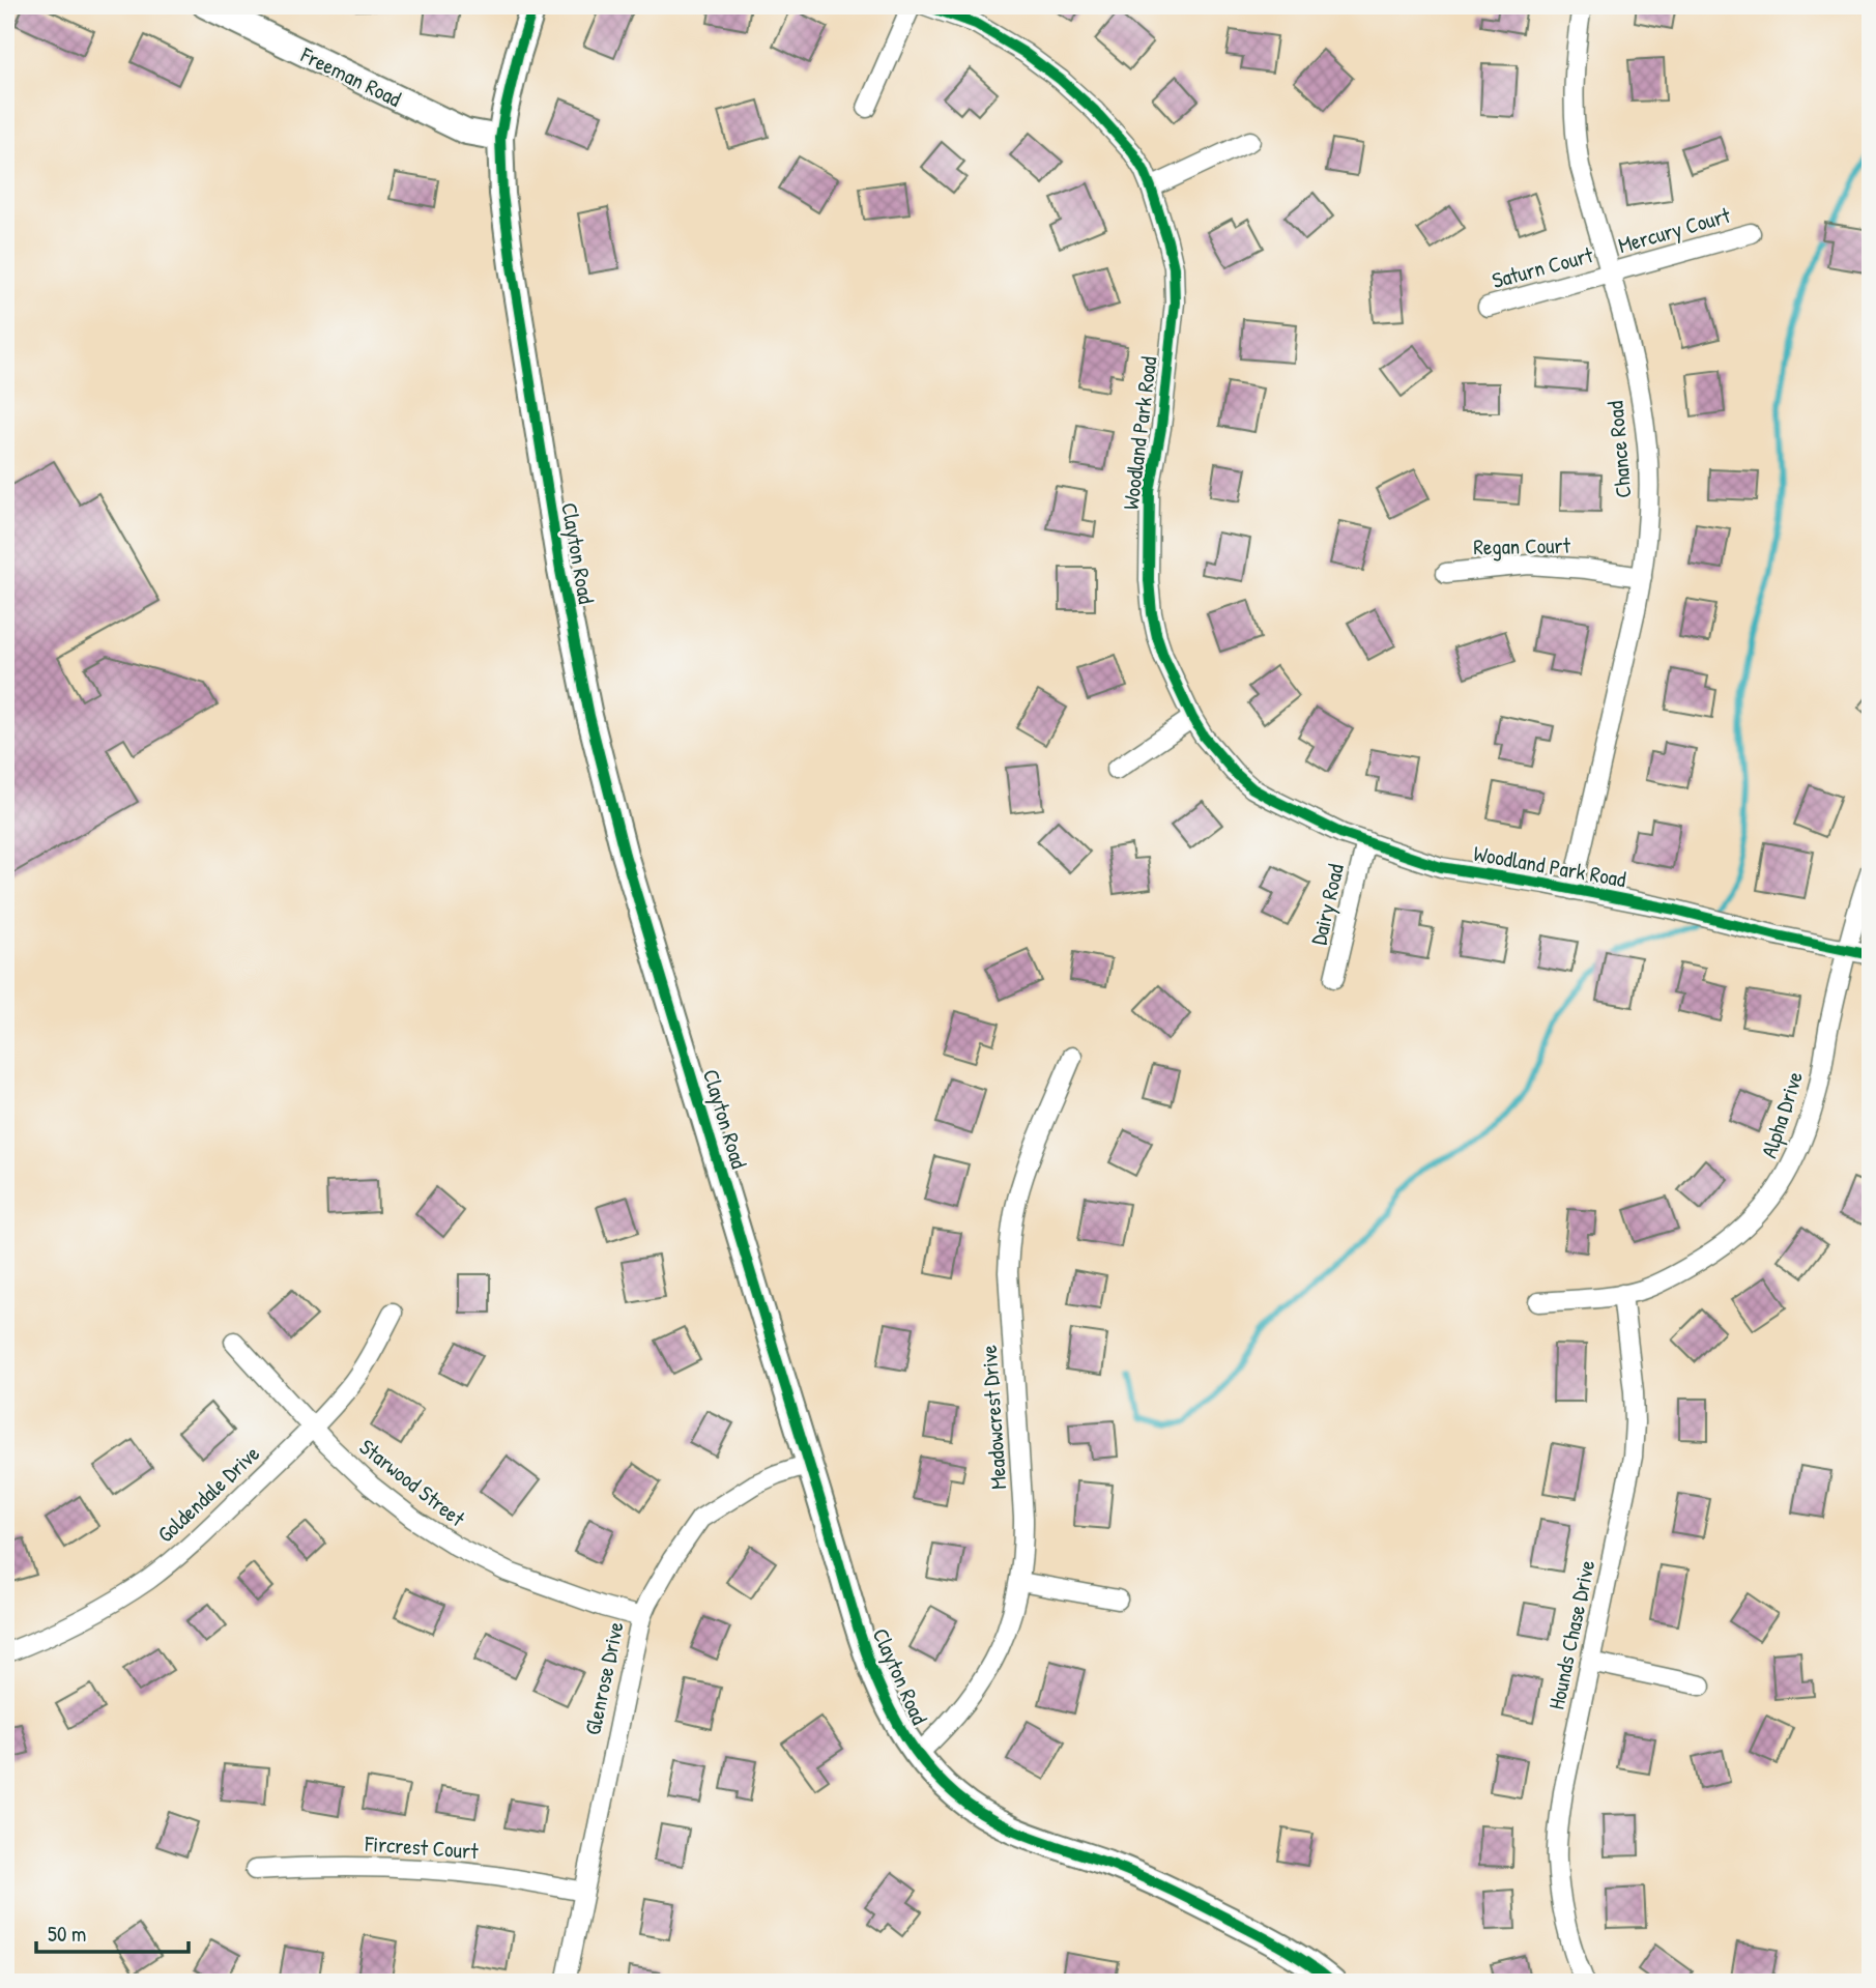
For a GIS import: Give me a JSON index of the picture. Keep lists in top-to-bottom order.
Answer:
{
  "streets": {
    "street": [
      "Freeman Road",
      "Mercury Court",
      "Saturn Court",
      "Woodland Park Road",
      "Chance Road",
      "Regan Court",
      "Clayton Road",
      "Dairy Road",
      "Alpha Drive",
      "Meadowcrest Drive",
      "Starwood Street",
      "Goldendale Drive",
      "Hounds Chase Drive",
      "Glenrose Drive",
      "Fircrest Court"
    ]
  },
  "crossings": [
    ["Freeman Road", "Clayton Road"],
    ["Mercury Court", "Saturn Court"],
    ["Mercury Court", "Chance Road"],
    ["Saturn Court", "Chance Road"],
    ["Woodland Park Road", "Chance Road"],
    ["Woodland Park Road", "Dairy Road"],
    ["Woodland Park Road", "Alpha Drive"],
    ["Chance Road", "Regan Court"],
    ["Clayton Road", "Meadowcrest Drive"],
    ["Clayton Road", "Glenrose Drive"],
    ["Alpha Drive", "Hounds Chase Drive"],
    ["Starwood Street", "Goldendale Drive"],
    ["Starwood Street", "Glenrose Drive"],
    ["Glenrose Drive", "Fircrest Court"]
  ],
  "scale_bar": "50 m"
}
